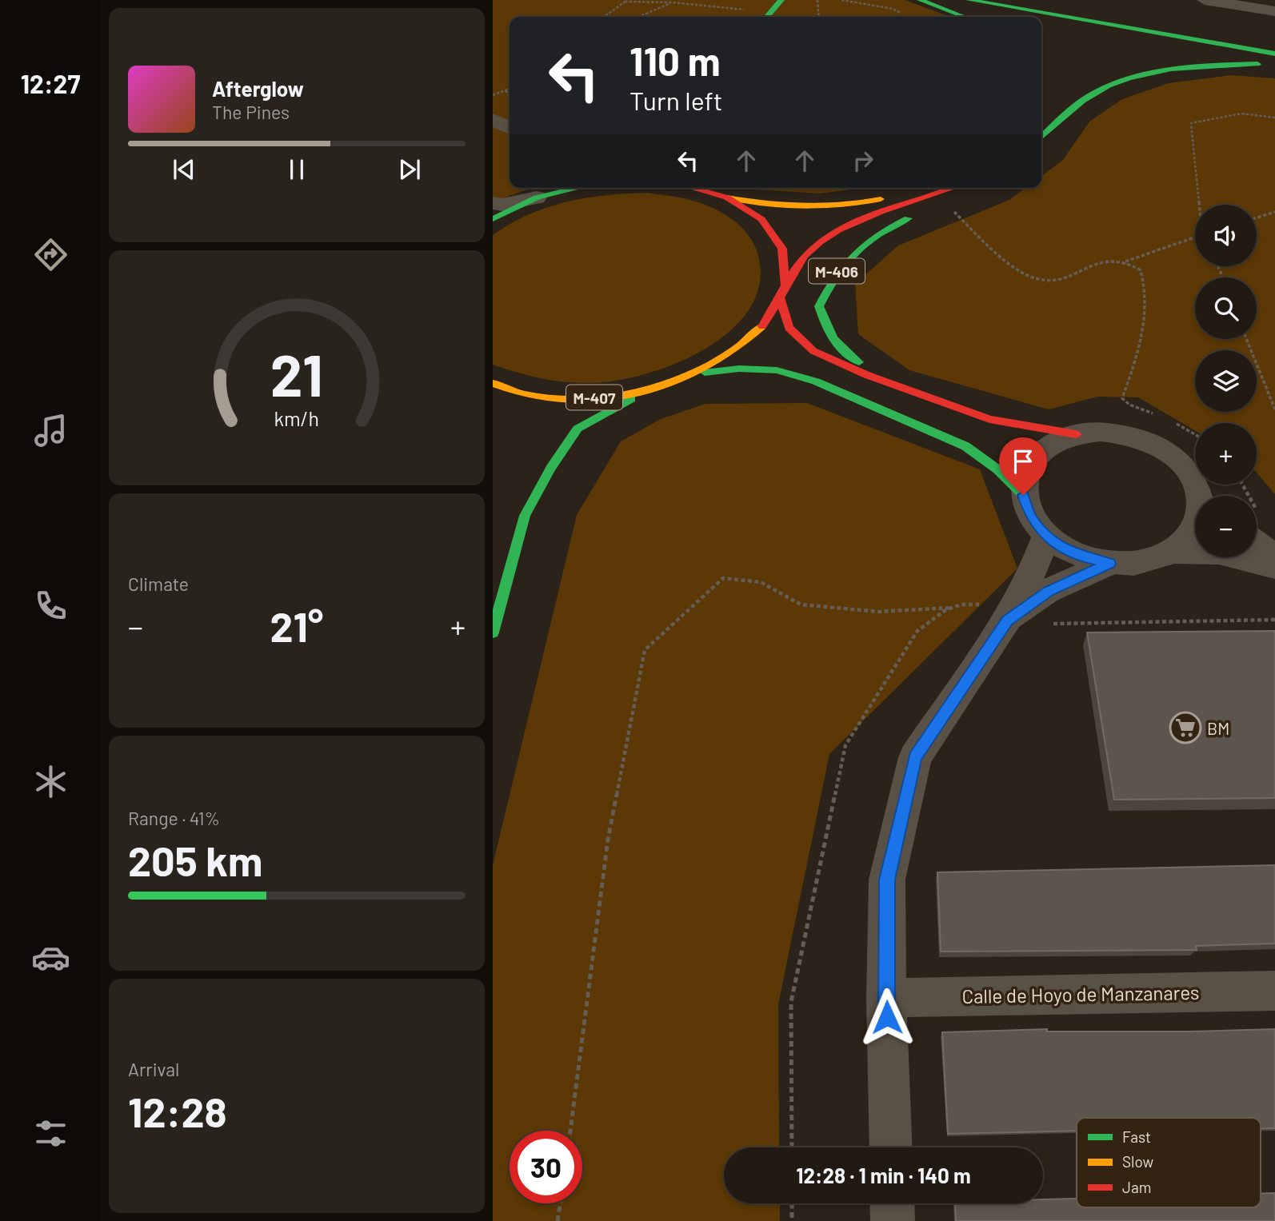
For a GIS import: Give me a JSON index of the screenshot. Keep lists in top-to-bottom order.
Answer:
{
  "streets": {
    "highway": ["M-406", "M-407"],
    "street": ["Calle de Hoyo de Manzanares"]
  },
  "crossings": [
    ["M-406", "M-407"]
  ],
  "places": {
    "supermarket": ["BM"]
  },
  "legend": ["Fast", "Slow", "Jam"],
  "page": {
    "tabs": "12:27",
    "turn": ["110 m", "Turn left"],
    "song": ["Afterglow", "The Pines"],
    "map_buttons": ["+", "−"],
    "tile": [
      "Climate",
      ["Range · 41%", "205 km"],
      ["Arrival", "12:28"]
    ],
    "heat": ["−", "21°", "+"],
    "limit": "30",
    "trip": "12:28 · 1 min · 140 m",
    "gauge": ["21", "km/h"]
  }
}
